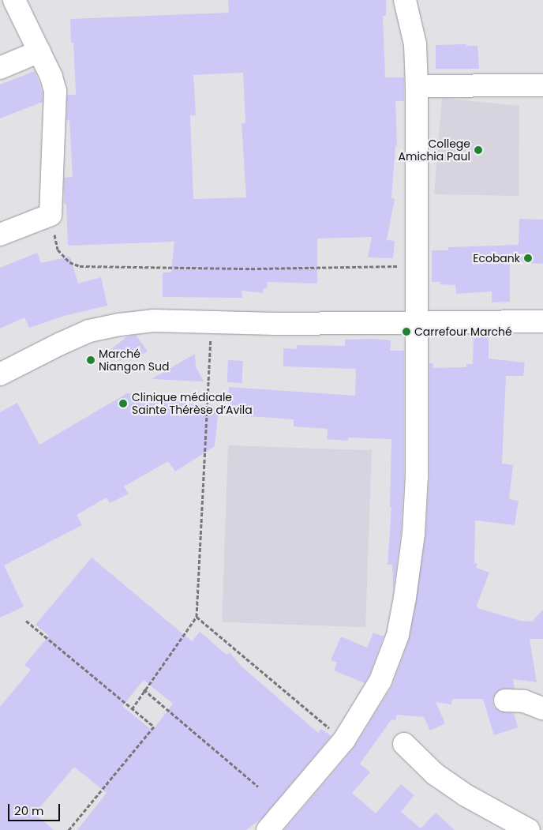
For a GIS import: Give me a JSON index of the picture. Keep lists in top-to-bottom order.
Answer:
{
  "places": [
    "College Amichia Paul",
    "Ecobank",
    "Carrefour Marché",
    "Marché Niangon Sud",
    "Clinique médicale Sainte Thérèse d’Avila"
  ],
  "scale_bar": "20 m"
}
